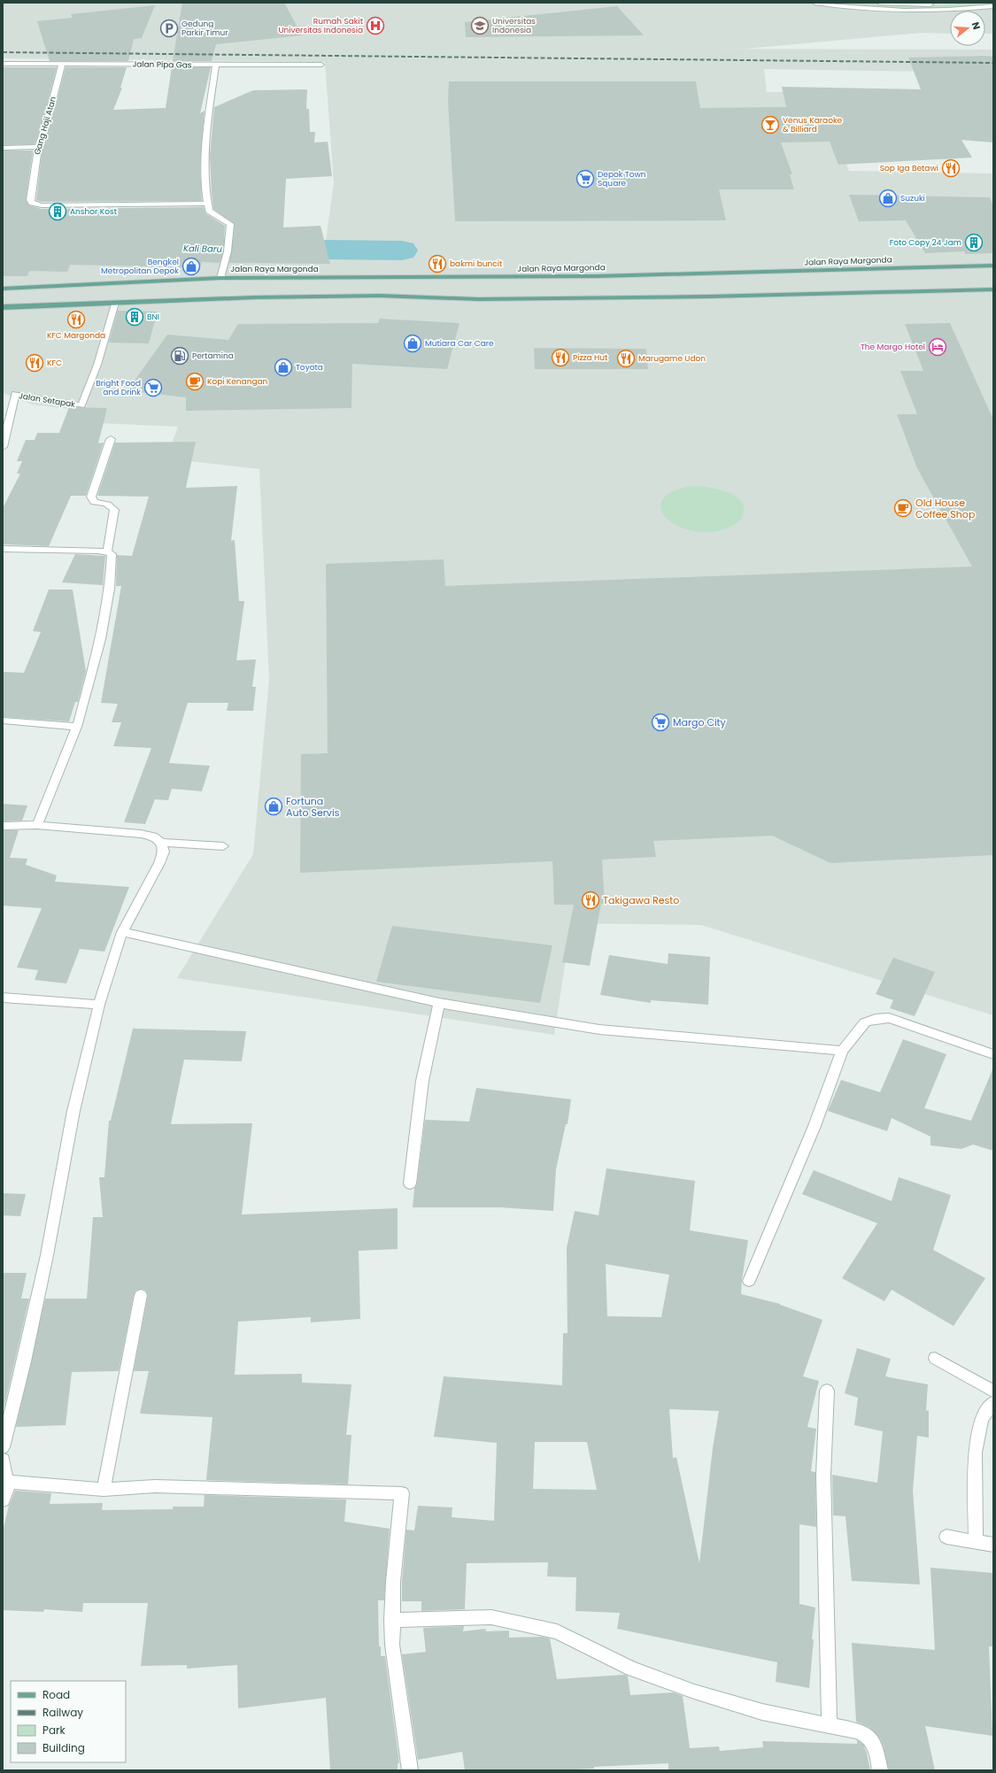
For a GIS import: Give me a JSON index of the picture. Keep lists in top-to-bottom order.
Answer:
{
  "streets": {
    "main road": ["Jalan Raya Margonda"],
    "street": ["Jalan Pipa Gas", "Gang Haji Atan", "Jalan Setapak"]
  },
  "crossings": [
    ["Jalan Pipa Gas", "Gang Haji Atan"]
  ],
  "water": ["Kali Baru"],
  "places": {
    "hospital": ["Rumah Sakit Universitas Indonesia"],
    "school or university": ["Universitas Indonesia"],
    "parking": ["Gedung Parkir Timur"],
    "bar": ["Venus Karaoke & Billiard"],
    "restaurant": [
      "Sop Iga Betawi",
      "bakmi buncit",
      "KFC Margonda",
      "Pizza Hut",
      "Marugame Udon",
      "KFC",
      "Takigawa Resto"
    ],
    "supermarket": ["Depok Town Square", "Bright Food and Drink", "Margo City"],
    "shop": [
      "Suzuki",
      "Bengkel Metropolitan Depok",
      "Mutiara Car Care",
      "Toyota",
      "Fortuna Auto Servis"
    ],
    "building": ["Anshor Kost", "Foto Copy 24 Jam", "BNI"],
    "hotel": ["The Margo Hotel"],
    "fuel station": ["Pertamina"],
    "cafe": ["Kopi Kenangan", "Old House Coffee Shop"]
  },
  "legend": [
    "Road",
    "Railway",
    "Park",
    "Building"
  ],
  "north": "right"
}
